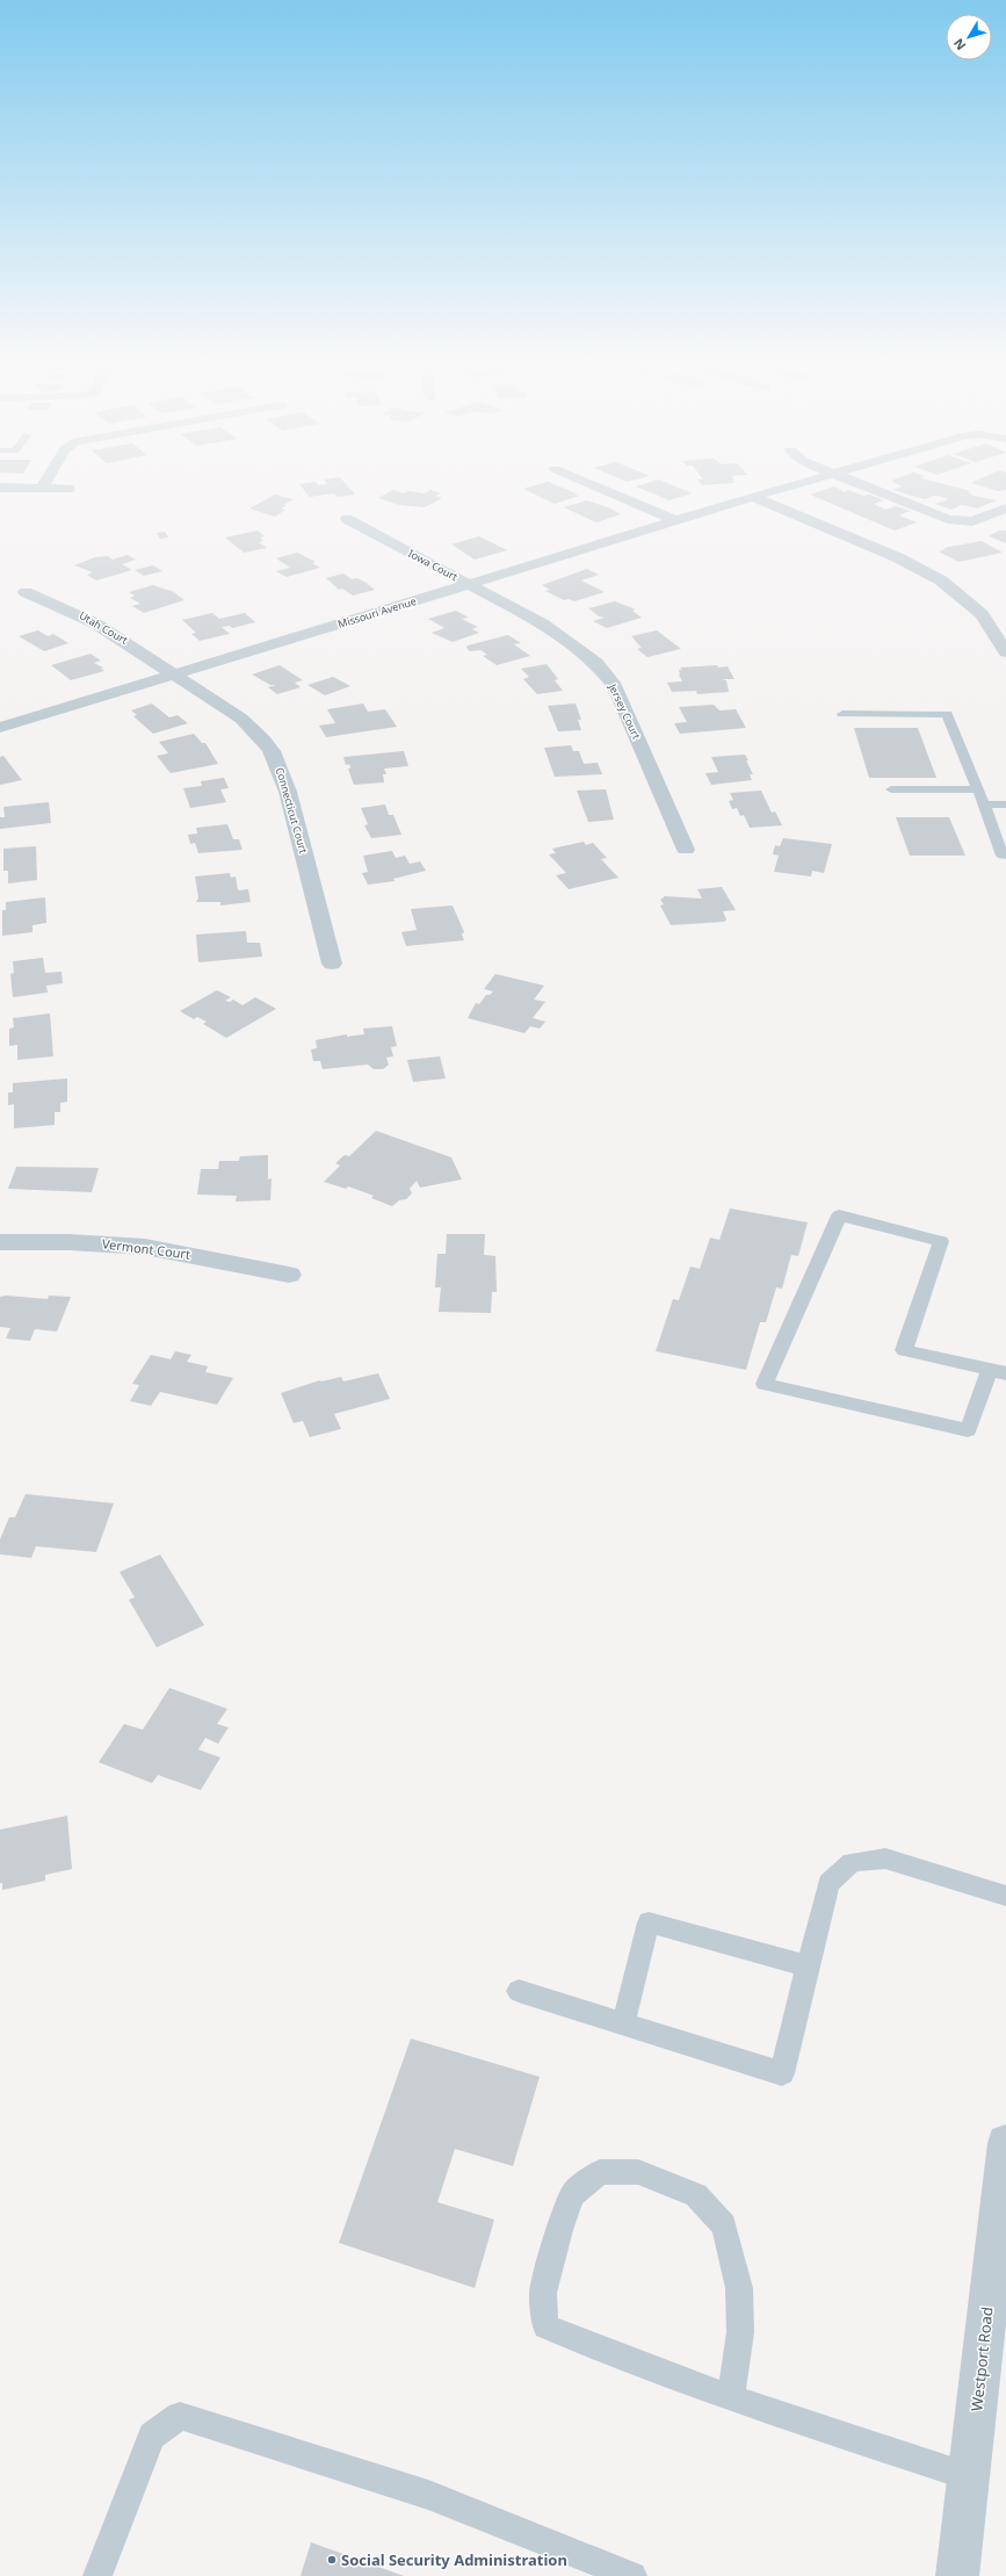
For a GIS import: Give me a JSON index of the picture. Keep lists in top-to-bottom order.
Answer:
{
  "streets": {
    "street": [
      "Iowa Court",
      "Missouri Avenue",
      "Utah Court",
      "Jersey Court",
      "Connecticut Court",
      "Vermont Court",
      "Westport Road"
    ]
  },
  "crossings": [
    ["Iowa Court", "Missouri Avenue"],
    ["Iowa Court", "Jersey Court"],
    ["Missouri Avenue", "Utah Court"],
    ["Missouri Avenue", "Jersey Court"],
    ["Missouri Avenue", "Connecticut Court"],
    ["Utah Court", "Connecticut Court"]
  ],
  "places": ["Social Security Administration"],
  "north": "bottom left"
}
